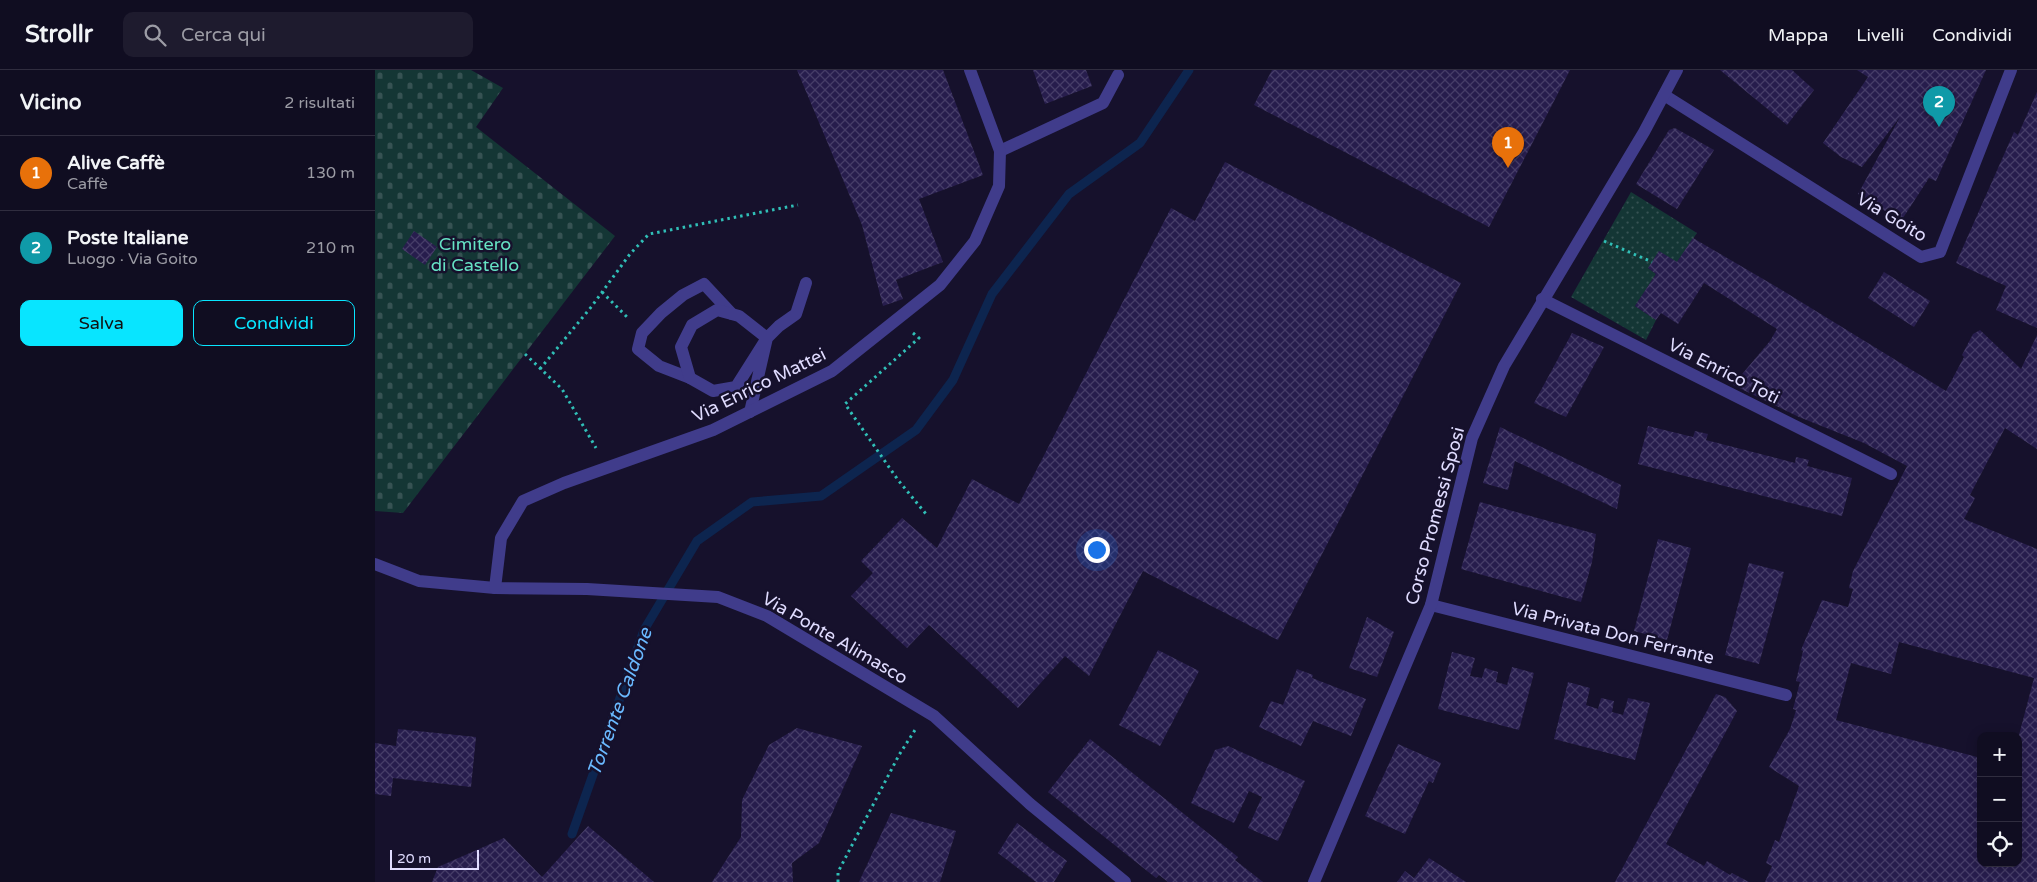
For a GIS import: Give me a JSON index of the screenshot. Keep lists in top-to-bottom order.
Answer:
{
  "streets": {
    "street": [
      "Via Goito",
      "Via Enrico Toti",
      "Via Enrico Mattei",
      "Corso Promessi Sposi",
      "Via Privata Don Ferrante",
      "Via Ponte Alimasco"
    ]
  },
  "crossings": [
    ["Via Goito", "Corso Promessi Sposi"],
    ["Via Enrico Toti", "Corso Promessi Sposi"],
    ["Via Enrico Mattei", "Via Ponte Alimasco"],
    ["Corso Promessi Sposi", "Via Privata Don Ferrante"]
  ],
  "water": ["Torrente Caldone"],
  "parks": ["Cimitero di Castello"],
  "scale_bar": "20 m",
  "page": {
    "header": "Strollr",
    "search": "Cerca qui",
    "nav": ["Mappa", "Livelli", "Condividi"],
    "heading": ["Vicino", "2 risultati"],
    "pins": ["2", "1"],
    "list": [
      {
        "mark": "1",
        "name": "Alive Caffè",
        "note": "Caffè",
        "value": "130 m"
      },
      {
        "mark": "2",
        "name": "Poste Italiane",
        "note": "Luogo · Via Goito",
        "value": "210 m"
      }
    ],
    "buttons": ["Salva", "Condividi"],
    "map_buttons": ["+", "−"],
    "scale": "20 m"
  }
}
